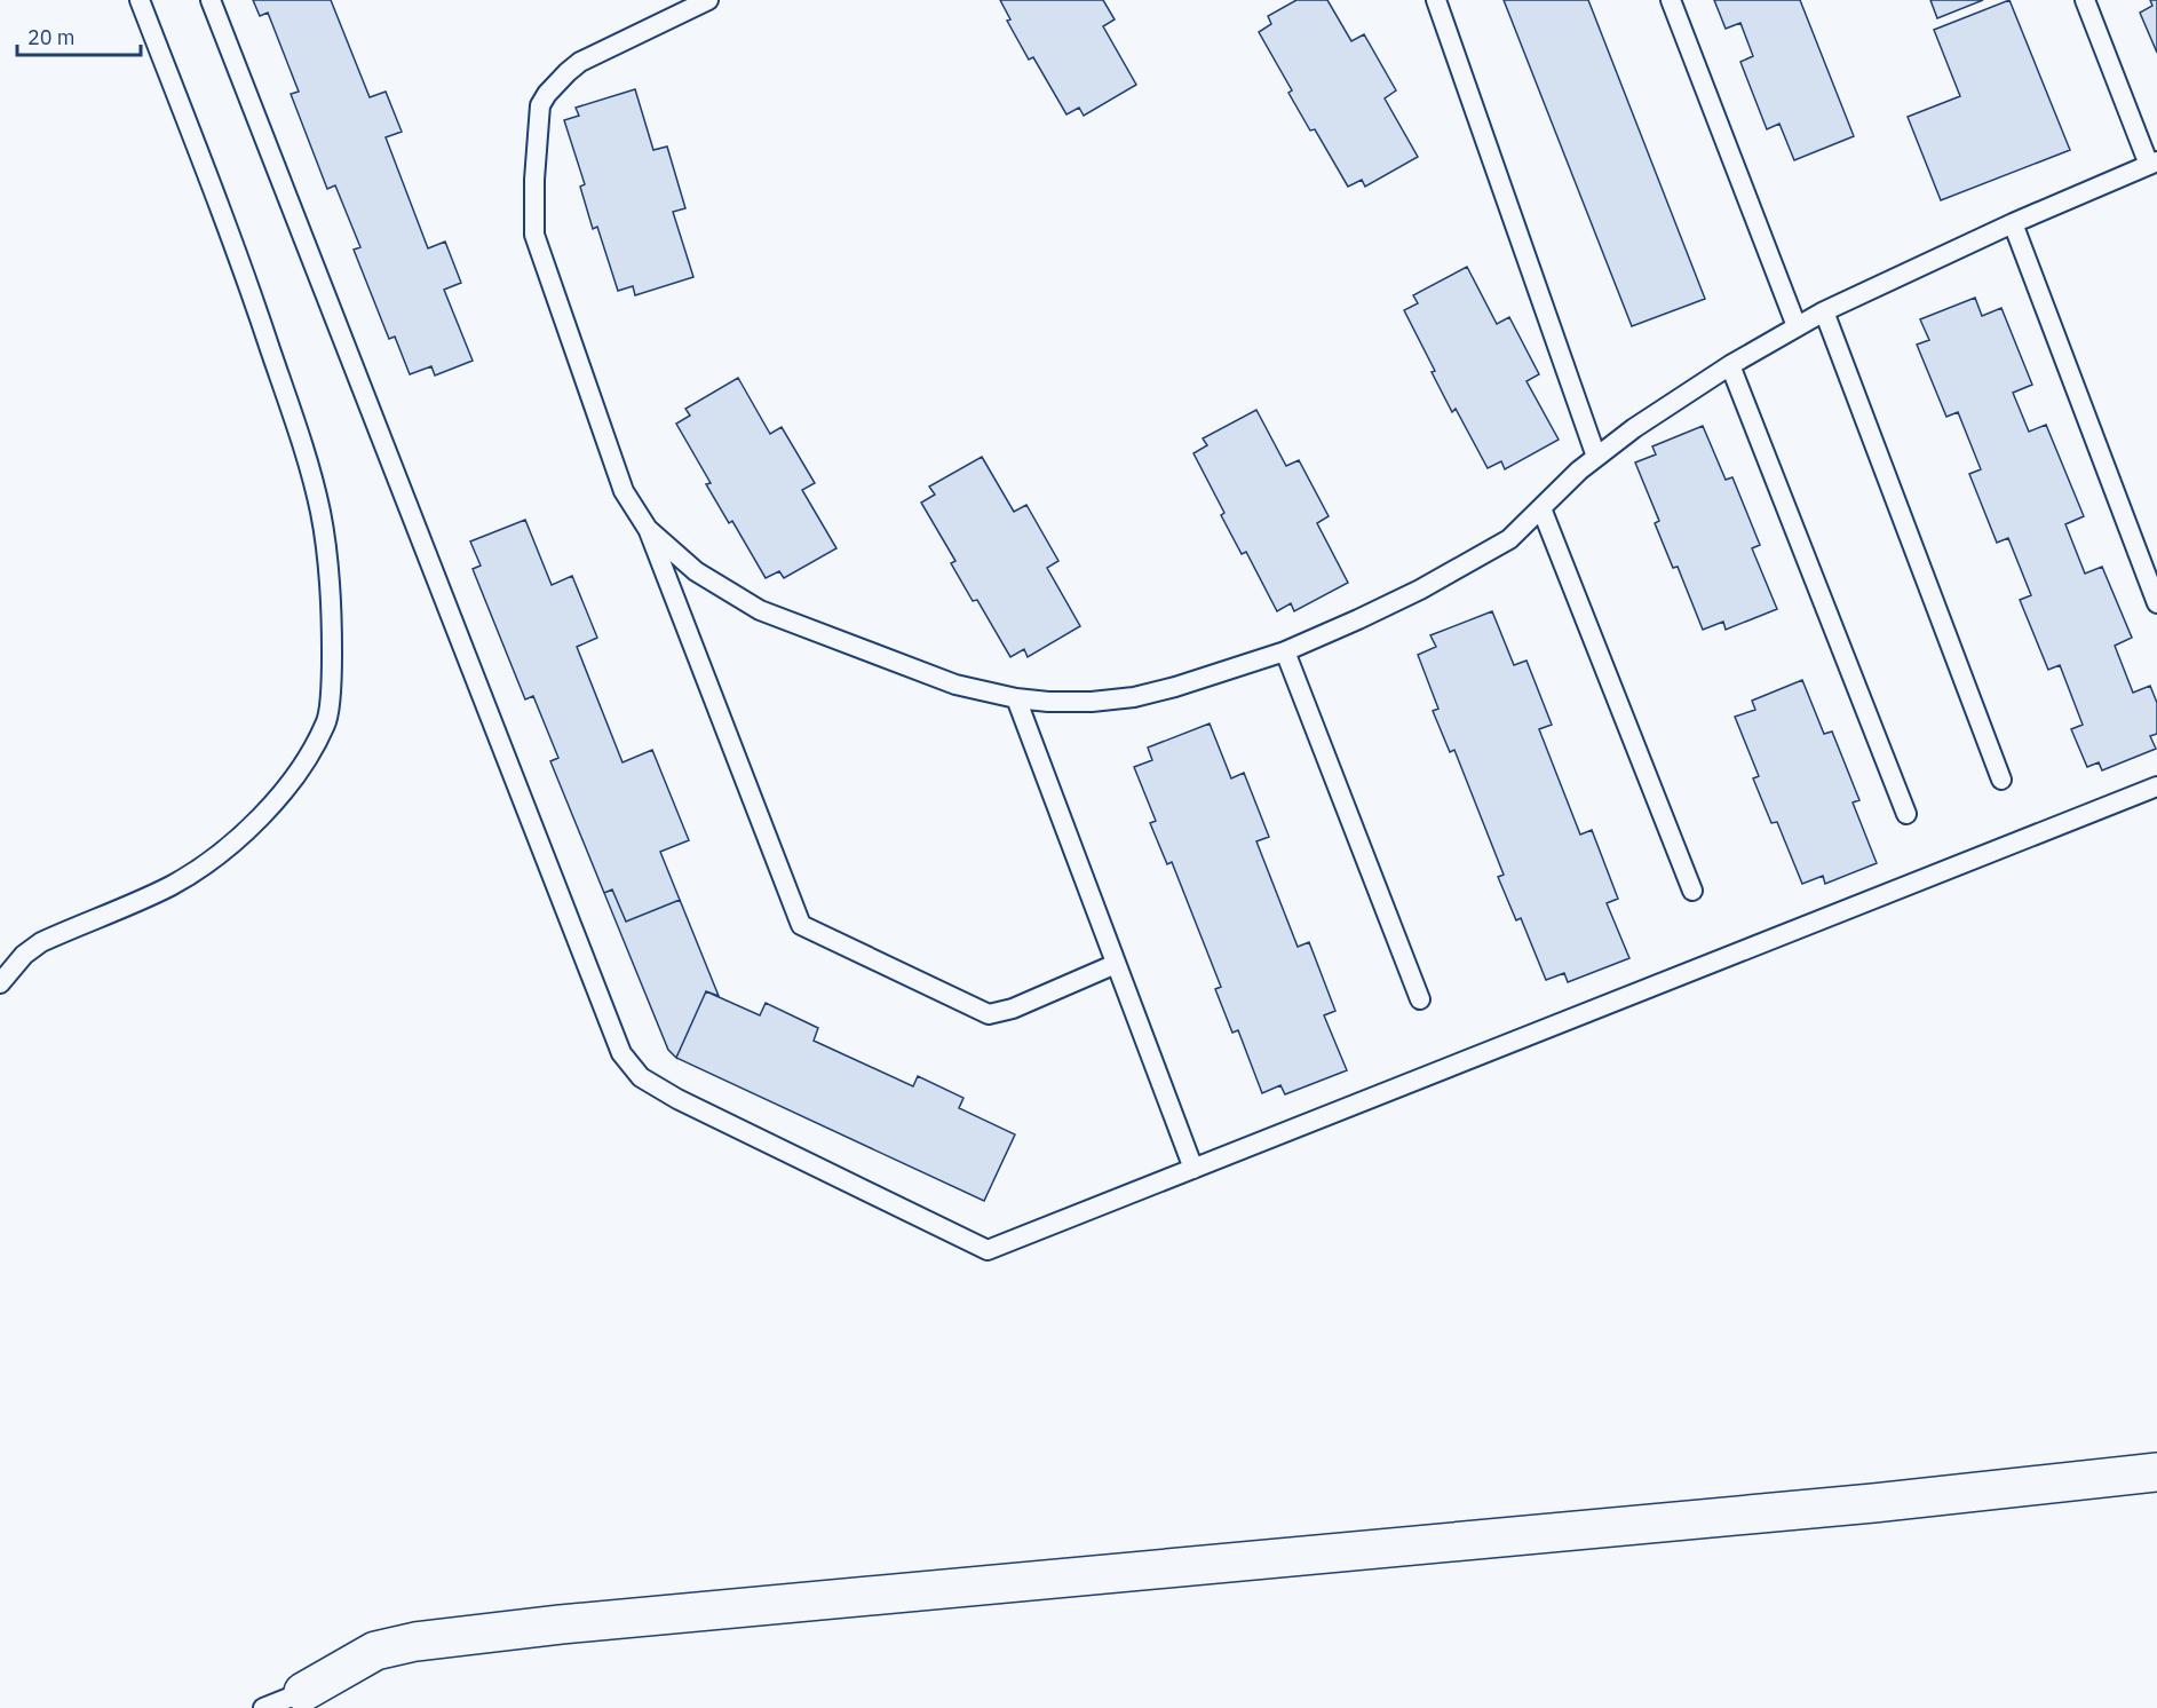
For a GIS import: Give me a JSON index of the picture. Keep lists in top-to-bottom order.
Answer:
{
  "scale_bar": "20 m"
}
